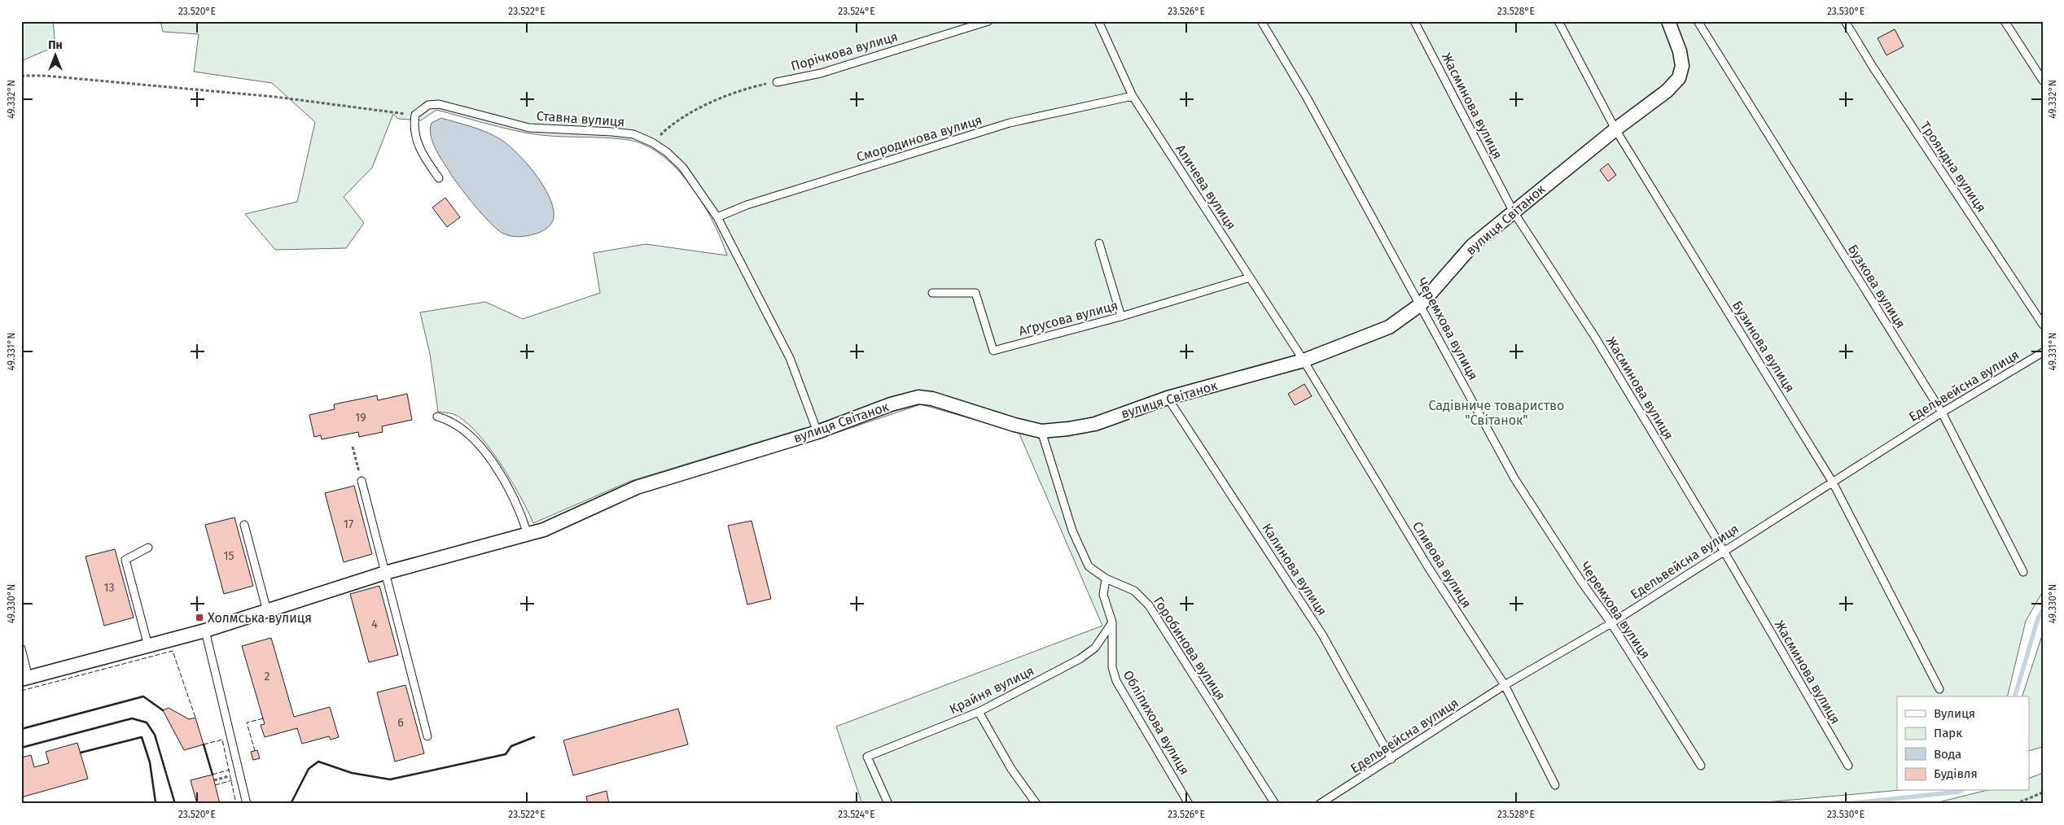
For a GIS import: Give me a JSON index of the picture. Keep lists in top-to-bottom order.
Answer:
{
  "streets": {
    "street": ["вулиця Світанок"],
    "lane": [
      "Порічкова вулиця",
      "Жасминова вулиця",
      "Ставна вулиця",
      "Смородинова вулиця",
      "Трояндна вулиця",
      "Аличева вулиця",
      "Бузкова вулиця",
      "Аґрусова вулиця",
      "Черемхова вулиця",
      "Бузинова вулиця",
      "Едельвейсна вулиця",
      "Сливова вулиця",
      "Калинова вулиця",
      "Горобинова вулиця",
      "Крайня вулиця",
      "Обліпихова вулиця"
    ]
  },
  "crossings": [
    ["Жасминова вулиця", "вулиця Світанок"],
    ["Жасминова вулиця", "Едельвейсна вулиця"],
    ["Ставна вулиця", "Смородинова вулиця"],
    ["Ставна вулиця", "вулиця Світанок"],
    ["Смородинова вулиця", "Аличева вулиця"],
    ["Аличева вулиця", "вулиця Світанок"],
    ["Аличева вулиця", "Аґрусова вулиця"],
    ["Аличева вулиця", "Сливова вулиця"],
    ["вулиця Світанок", "Черемхова вулиця"],
    ["вулиця Світанок", "Бузинова вулиця"],
    ["вулиця Світанок", "Сливова вулиця"],
    ["вулиця Світанок", "Калинова вулиця"],
    ["вулиця Світанок", "Горобинова вулиця"],
    ["Бузкова вулиця", "Едельвейсна вулиця"],
    ["Черемхова вулиця", "Едельвейсна вулиця"],
    ["Бузинова вулиця", "Едельвейсна вулиця"],
    ["Едельвейсна вулиця", "Сливова вулиця"],
    ["Едельвейсна вулиця", "Калинова вулиця"],
    ["Горобинова вулиця", "Обліпихова вулиця"],
    ["Крайня вулиця", "Обліпихова вулиця"]
  ],
  "parks": ["Садівниче товариство \"Світанок\""],
  "places": {
    "transit": ["Холмська вулиця"]
  },
  "house_numbers": [
    "19",
    "17",
    "15",
    "13",
    "4",
    "2",
    "6"
  ],
  "legend": [
    "Вулиця",
    "Парк",
    "Вода",
    "Будівля"
  ],
  "north": "top",
  "coordinates": [
    "23.520°E",
    "23.522°E",
    "23.524°E",
    "23.526°E",
    "23.528°E",
    "23.530°E",
    "49.332°N",
    "49.331°N",
    "49.330°N"
  ]
}
